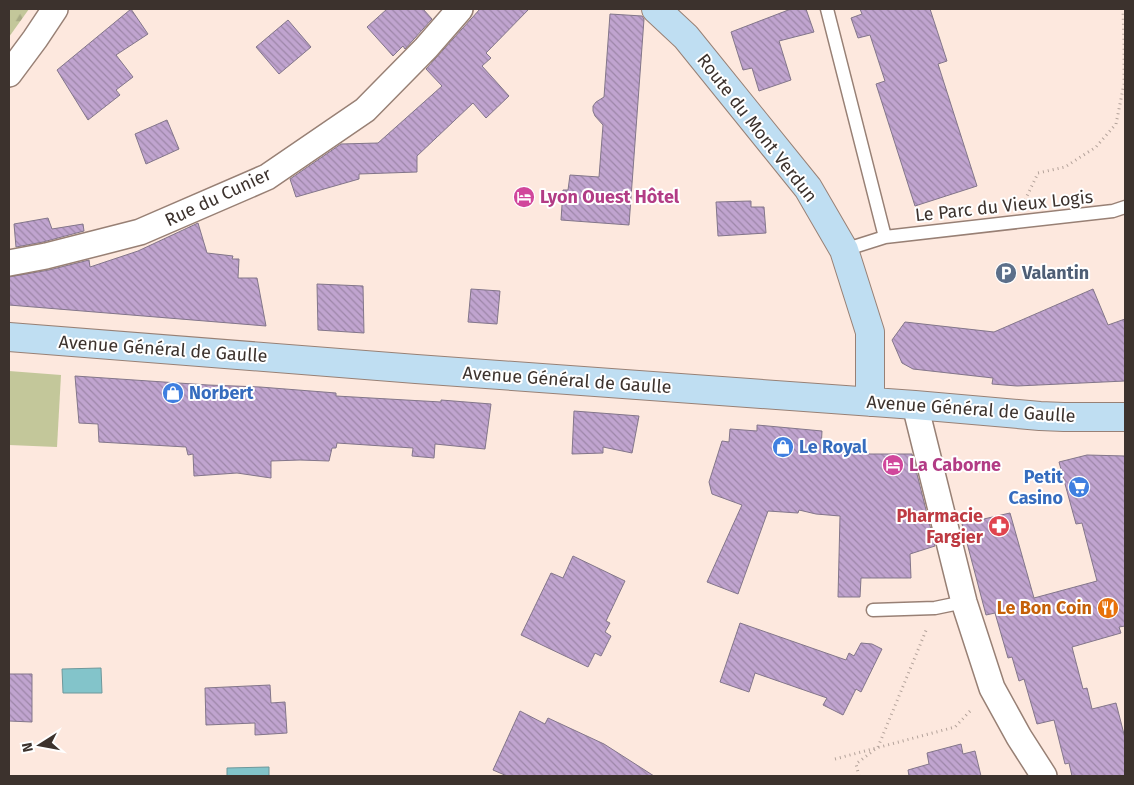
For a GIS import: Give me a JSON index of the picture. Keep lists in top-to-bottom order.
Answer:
{
  "streets": {
    "main road": ["Route du Mont Verdun", "Avenue Général de Gaulle"],
    "street": ["Rue du Cunier"],
    "lane": ["Le Parc du Vieux Logis"]
  },
  "crossings": [
    ["Route du Mont Verdun", "Le Parc du Vieux Logis"],
    ["Route du Mont Verdun", "Avenue Général de Gaulle"]
  ],
  "places": {
    "hotel": ["Lyon Ouest Hôtel", "La Caborne"],
    "parking": ["Valantin"],
    "shop": ["Norbert", "Le Royal"],
    "supermarket": ["Petit Casino"],
    "pharmacy": ["Pharmacie Fargier"],
    "restaurant": ["Le Bon Coin"]
  },
  "north": "left"
}
